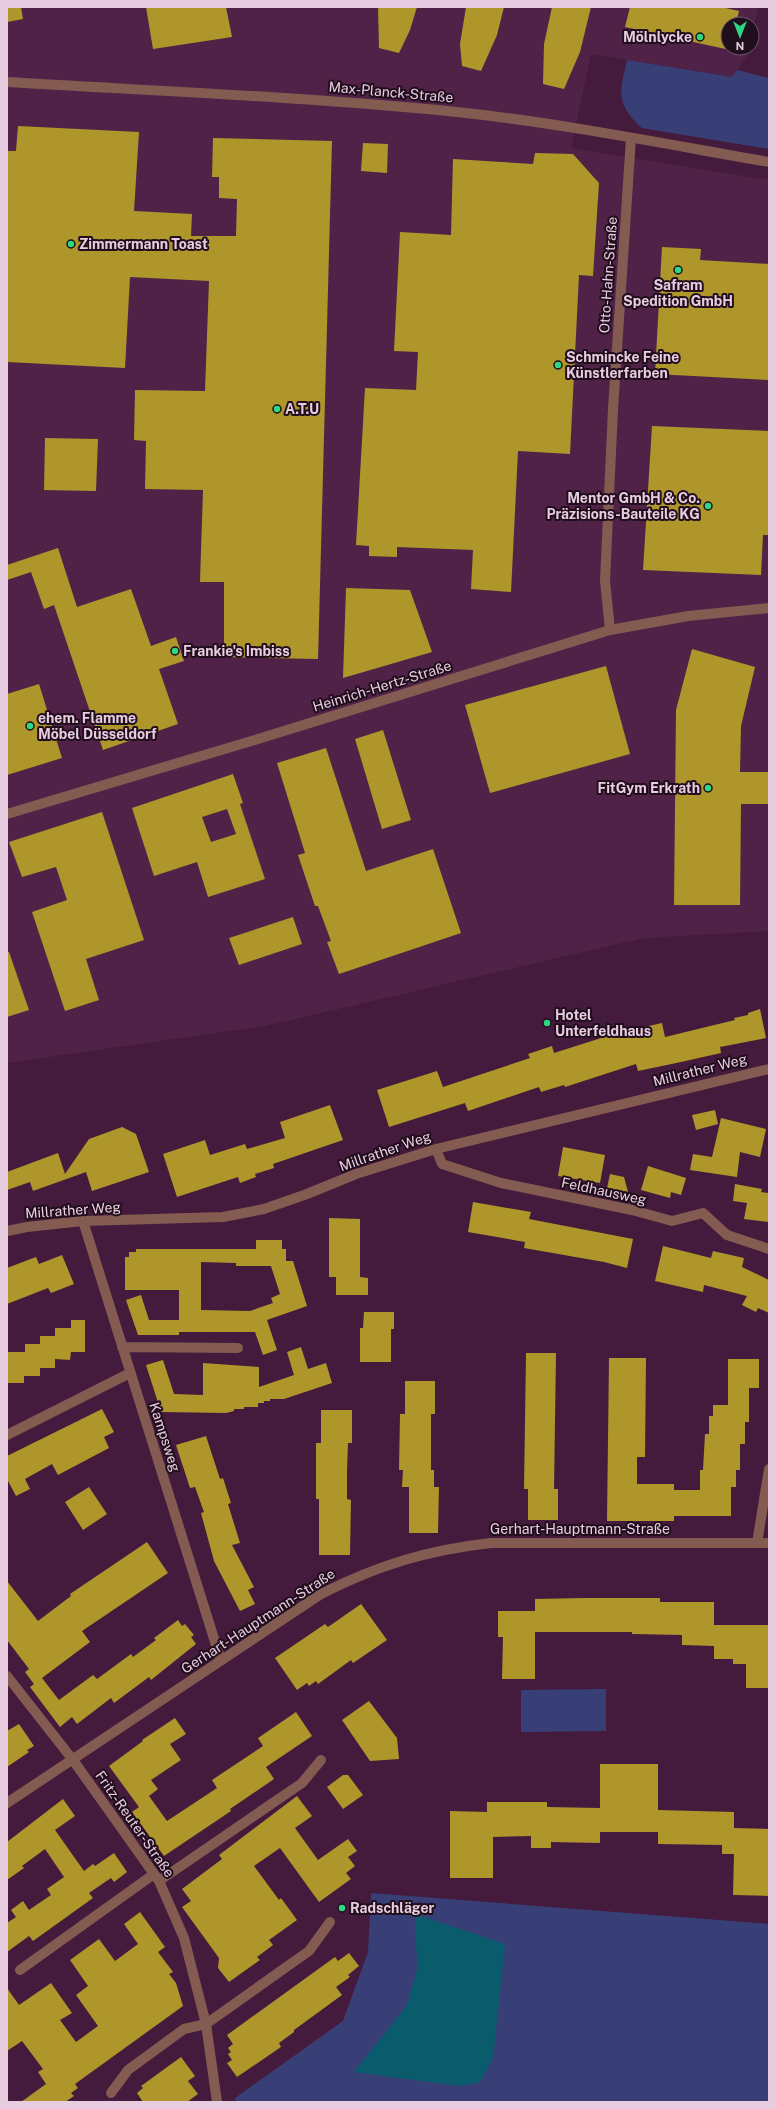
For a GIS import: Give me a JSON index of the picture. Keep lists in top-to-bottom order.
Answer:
{
  "streets": {
    "street": [
      "Max-Planck-Straße",
      "Otto-Hahn-Straße",
      "Heinrich-Hertz-Straße",
      "Millrather Weg",
      "Feldhausweg",
      "Kampsweg",
      "Gerhart-Hauptmann-Straße",
      "Fritz-Reuter-Straße"
    ]
  },
  "crossings": [
    ["Max-Planck-Straße", "Otto-Hahn-Straße"],
    ["Otto-Hahn-Straße", "Heinrich-Hertz-Straße"],
    ["Millrather Weg", "Feldhausweg"],
    ["Millrather Weg", "Kampsweg"],
    ["Kampsweg", "Gerhart-Hauptmann-Straße"],
    ["Gerhart-Hauptmann-Straße", "Fritz-Reuter-Straße"]
  ],
  "places": [
    "Mölnlycke",
    "Zimmermann Toast",
    "Safram Spedition GmbH",
    "Schmincke Feine Künstlerfarben",
    "A.T.U",
    "Mentor GmbH & Co. Präzisions-Bauteile KG",
    "Frankie's Imbiss",
    "ehem. Flamme Möbel Düsseldorf",
    "FitGym Erkrath",
    "Hotel Unterfeldhaus",
    "Radschläger"
  ],
  "north": "bottom"
}
